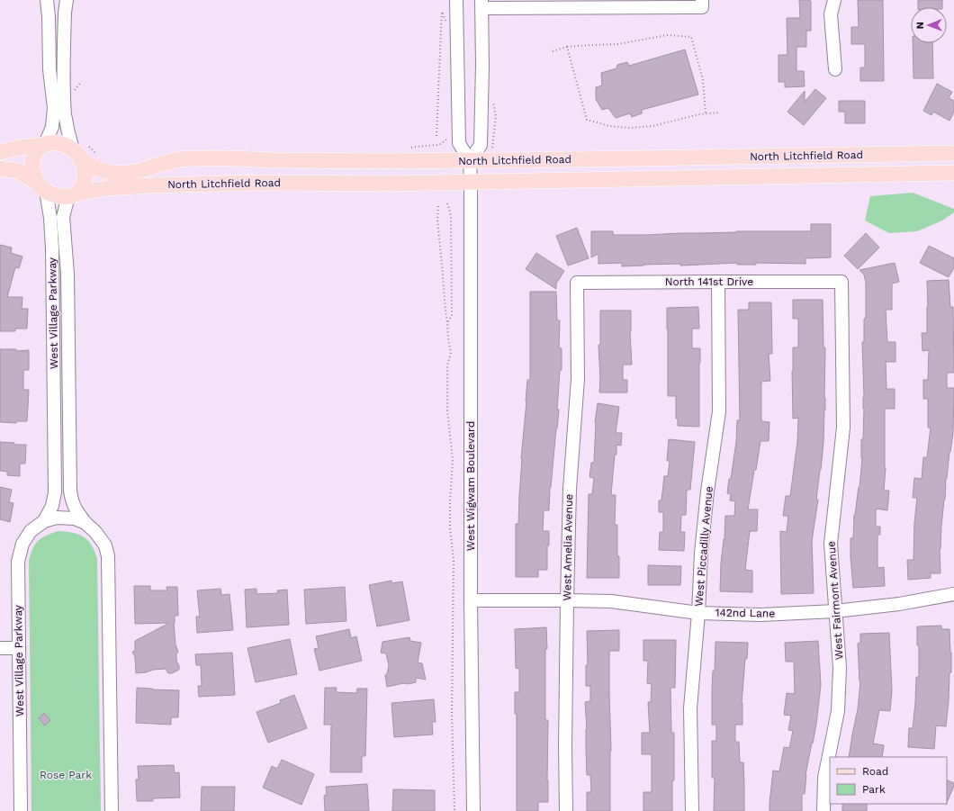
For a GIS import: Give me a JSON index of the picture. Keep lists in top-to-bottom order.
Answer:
{
  "streets": {
    "main road": ["North Litchfield Road"],
    "street": [
      "North 141st Drive",
      "West Village Parkway",
      "West Wigwam Boulevard",
      "West Piccadilly Avenue",
      "West Amelia Avenue",
      "West Fairmont Avenue",
      "142nd Lane"
    ]
  },
  "crossings": [
    ["North Litchfield Road", "West Village Parkway"],
    ["North Litchfield Road", "West Wigwam Boulevard"],
    ["North 141st Drive", "West Piccadilly Avenue"],
    ["North 141st Drive", "West Amelia Avenue"],
    ["North 141st Drive", "West Fairmont Avenue"],
    ["West Wigwam Boulevard", "142nd Lane"],
    ["West Piccadilly Avenue", "142nd Lane"],
    ["West Amelia Avenue", "142nd Lane"],
    ["West Fairmont Avenue", "142nd Lane"]
  ],
  "parks": ["Rose Park"],
  "legend": ["Road", "Park"],
  "north": "left"
}
